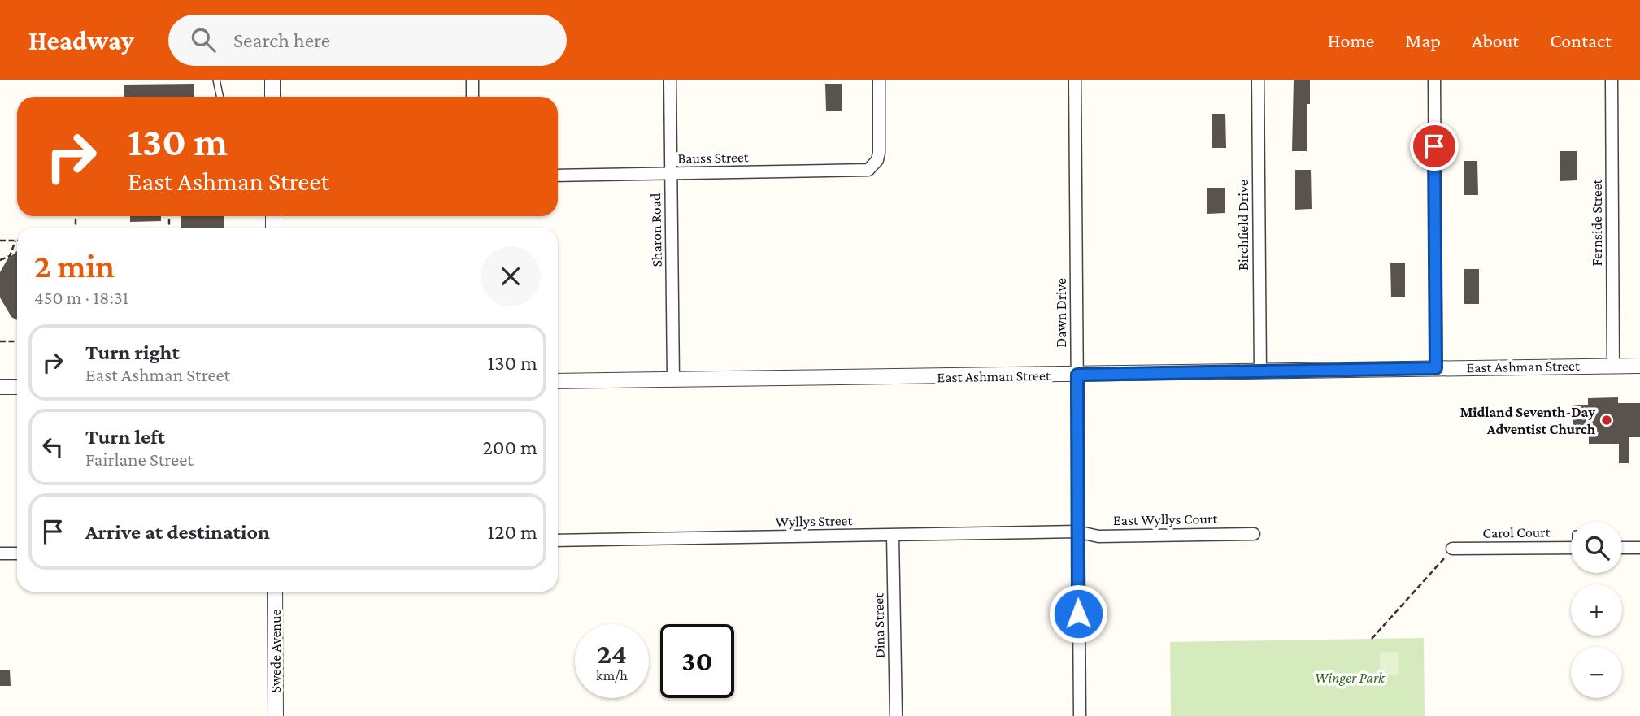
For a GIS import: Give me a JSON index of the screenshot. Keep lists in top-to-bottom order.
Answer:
{
  "streets": {
    "street": [
      "Bauss Street",
      "Fernside Street",
      "Birchfield Drive",
      "Sharon Road",
      "Dawn Drive",
      "East Ashman Street",
      "East Wyllys Court",
      "Wyllys Street",
      "Carol Court",
      "Dina Street",
      "Swede Avenue"
    ]
  },
  "crossings": [
    ["Bauss Street", "Sharon Road"],
    ["Fernside Street", "East Ashman Street"],
    ["Birchfield Drive", "East Ashman Street"],
    ["Sharon Road", "East Ashman Street"],
    ["Dawn Drive", "East Ashman Street"],
    ["Dawn Drive", "East Wyllys Court"],
    ["Dawn Drive", "Wyllys Street"],
    ["East Wyllys Court", "Wyllys Street"],
    ["Wyllys Street", "Dina Street"]
  ],
  "parks": ["Winger Park"],
  "places": ["Midland Seventh-Day Adventist Church"],
  "page": {
    "header": "Headway",
    "search": "Search here",
    "nav": [
      "Home",
      "Map",
      "About",
      "Contact"
    ],
    "turn": ["130 m", "East Ashman Street"],
    "heading": ["2 min", "450 m · 18:31"],
    "list": [
      {
        "name": "Turn right",
        "note": "East Ashman Street",
        "value": "130 m"
      },
      {
        "name": "Turn left",
        "note": "Fairlane Street",
        "value": "200 m"
      },
      {
        "name": "Arrive at destination",
        "value": "120 m"
      }
    ],
    "map_buttons": ["+", "−"],
    "speed": "24 km/h",
    "limit": "30"
  }
}
